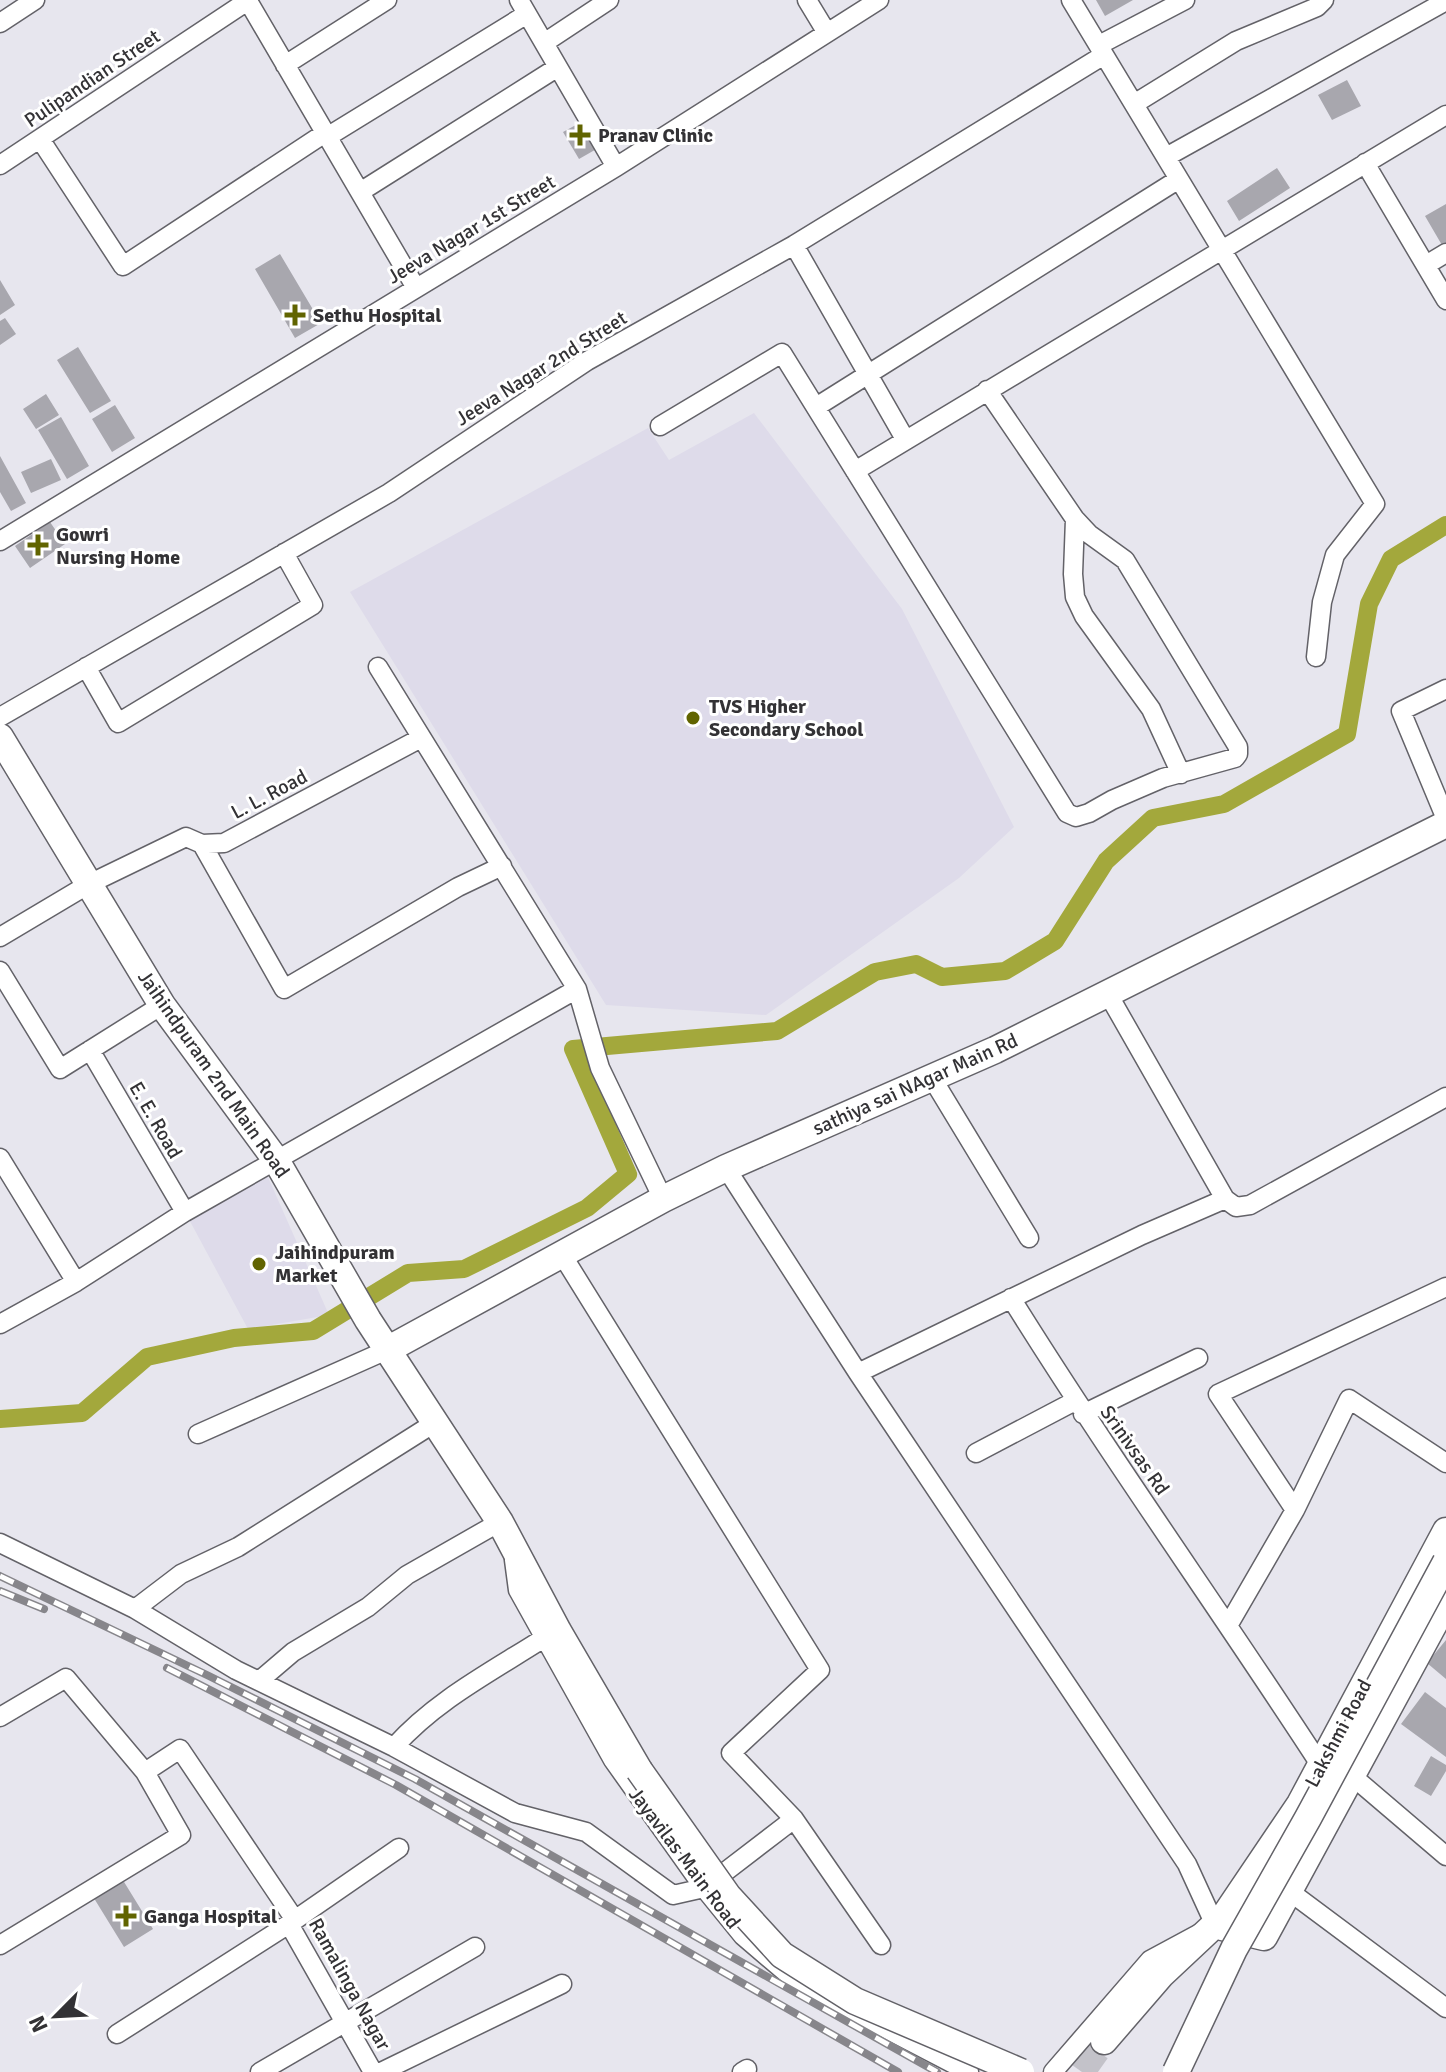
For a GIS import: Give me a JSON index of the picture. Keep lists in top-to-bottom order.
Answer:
{
  "streets": {
    "street": [
      "Pulipandian Street",
      "Jeeva Nagar 1st Street",
      "Jeeva Nagar 2nd Street",
      "L. L. Road",
      "Jaihindpuram 2nd Main Road",
      "sathiya sai NAgar Main Rd",
      "E. E. Road",
      "Srinivsas Rd",
      "Lakshmi Road",
      "Jayavilas Main Road",
      "Ramalinga Nagar"
    ]
  },
  "crossings": [
    ["L. L. Road", "Jaihindpuram 2nd Main Road"],
    ["Jaihindpuram 2nd Main Road", "Jayavilas Main Road"],
    ["sathiya sai NAgar Main Rd", "Jayavilas Main Road"],
    ["Srinivsas Rd", "Lakshmi Road"]
  ],
  "places": {
    "health": [
      "Pranav Clinic",
      "Sethu Hospital",
      "Gowri Nursing Home",
      "Ganga Hospital"
    ],
    "other": ["TVS Higher Secondary School", "Jaihindpuram Market"]
  },
  "north": "bottom left"
}
